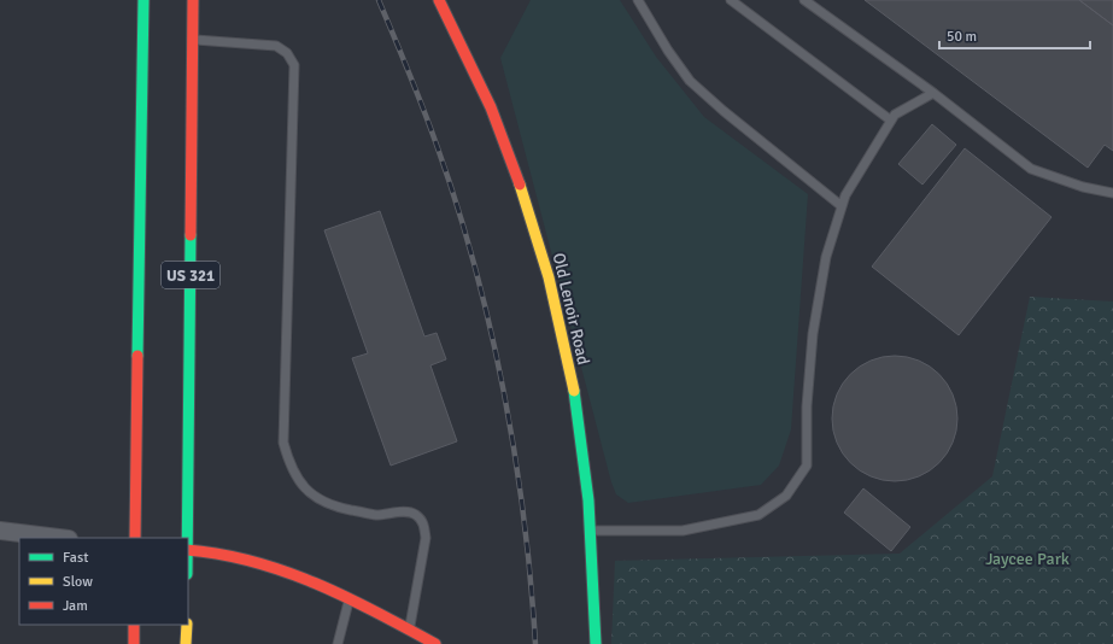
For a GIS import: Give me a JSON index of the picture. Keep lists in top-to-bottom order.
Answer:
{
  "streets": {
    "main road": ["US 321", "Old Lenoir Road"]
  },
  "parks": ["Jaycee Park"],
  "legend": ["Fast", "Slow", "Jam"],
  "scale_bar": "50 m"
}
